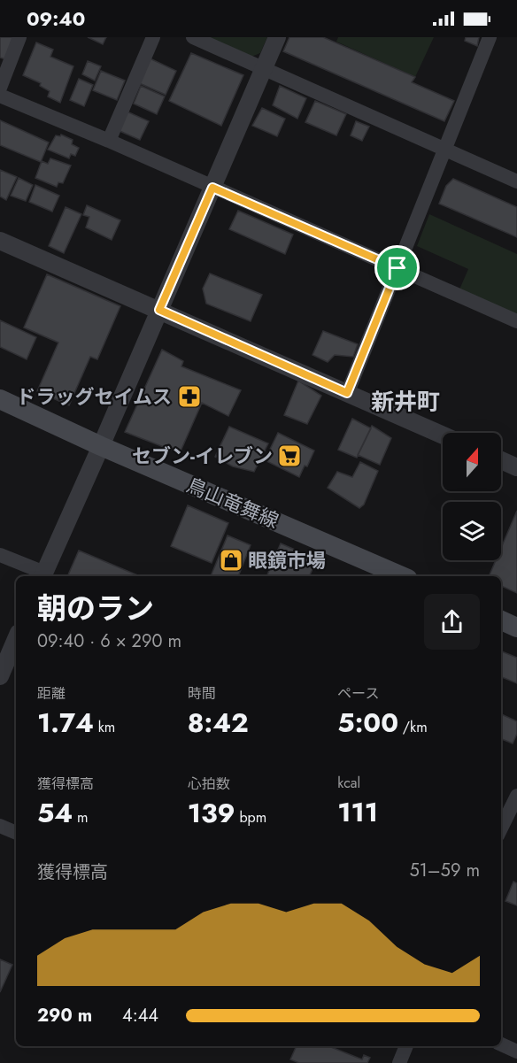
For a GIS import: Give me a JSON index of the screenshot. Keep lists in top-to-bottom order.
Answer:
{
  "streets": {
    "main road": ["鳥山竜舞線"]
  },
  "districts": ["新井町"],
  "places": {
    "pharmacy": ["ドラッグセイムス"],
    "supermarket": ["セブン-イレブン"],
    "shop": ["眼鏡市場"]
  },
  "north": "top",
  "page": {
    "status": "09:40",
    "heading": ["朝のラン", "09:40 · 6 × 290 m"],
    "stats": [
      ["距離", "1.74 km"],
      ["時間", "8:42"],
      ["ペース", "5:00 /km"],
      ["獲得標高", "54 m"],
      ["心拍数", "139 bpm"],
      ["kcal", "111"]
    ],
    "chart": ["獲得標高", "51–59 m"],
    "list": [
      {
        "name": "290 m",
        "note": "4:44"
      }
    ]
  }
}
